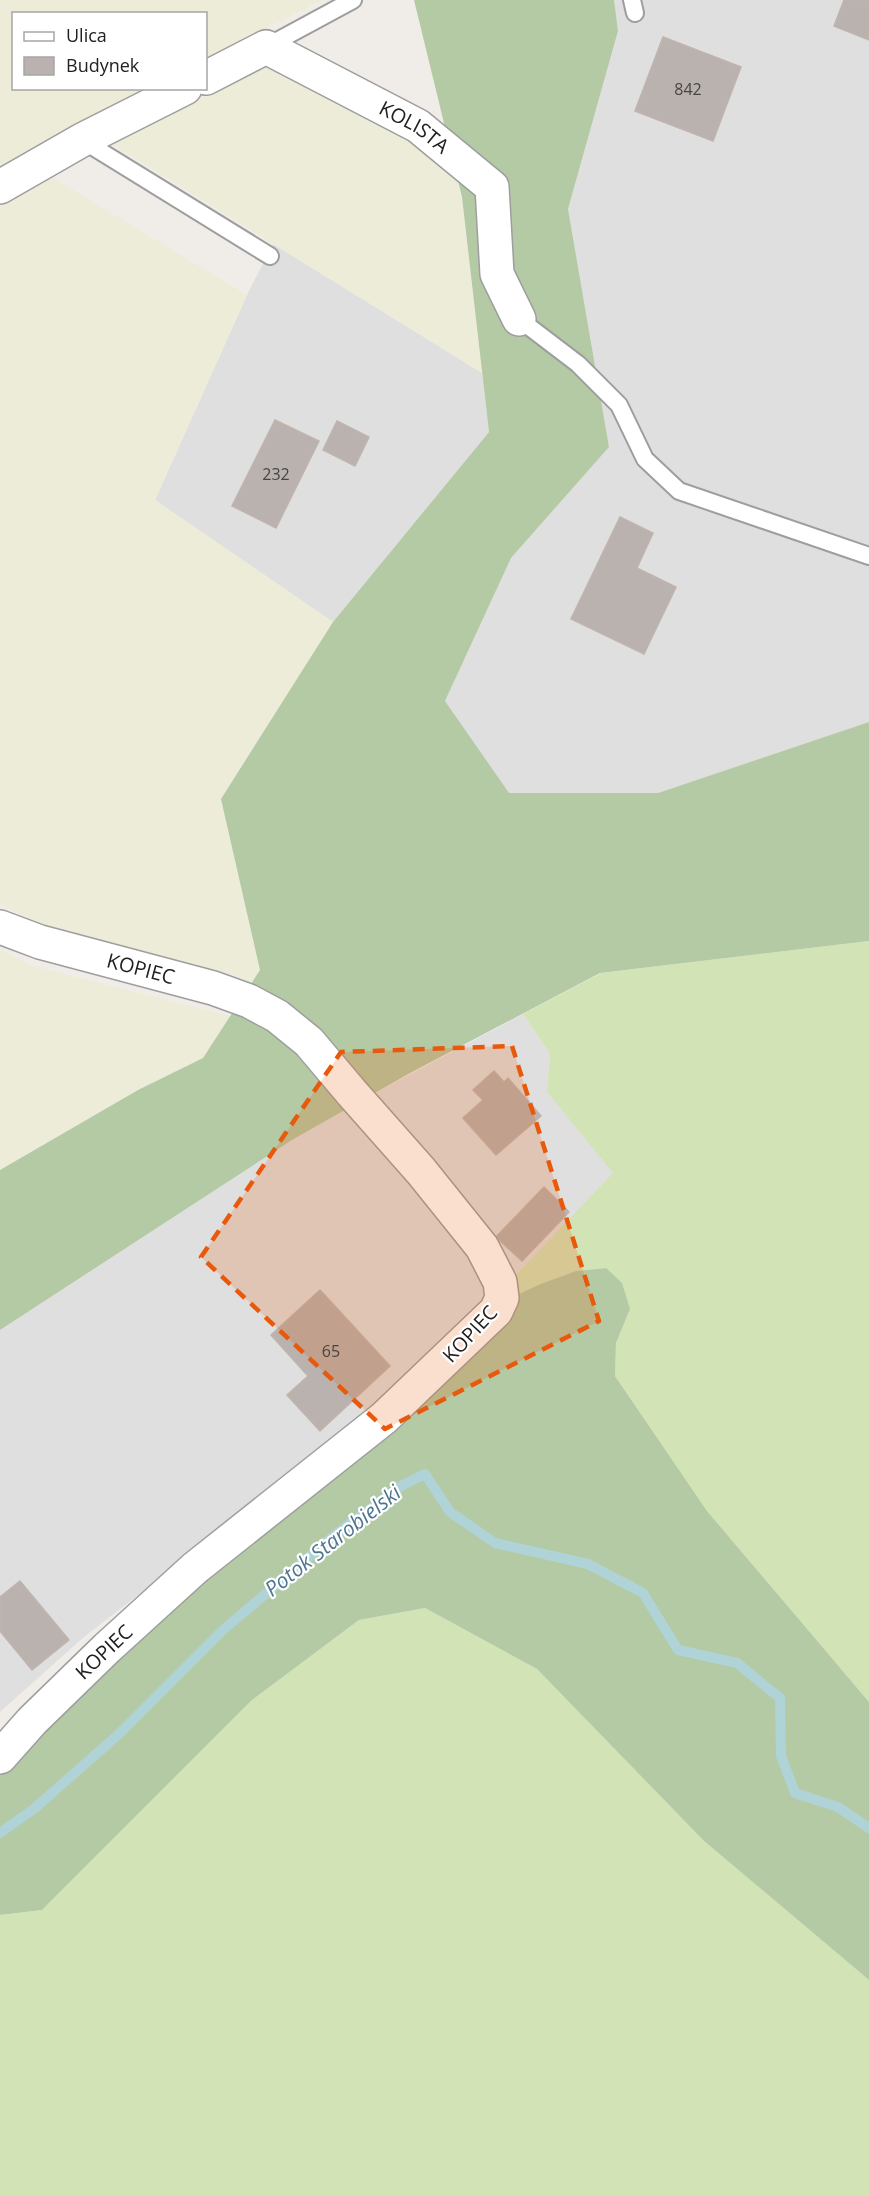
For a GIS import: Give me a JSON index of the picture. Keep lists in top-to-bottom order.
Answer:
{
  "streets": {
    "street": ["KOLISTA", "KOPIEC"]
  },
  "water": ["Potok Starobielski"],
  "house_numbers": ["842", "232", "65"],
  "legend": ["Ulica", "Budynek"]
}
